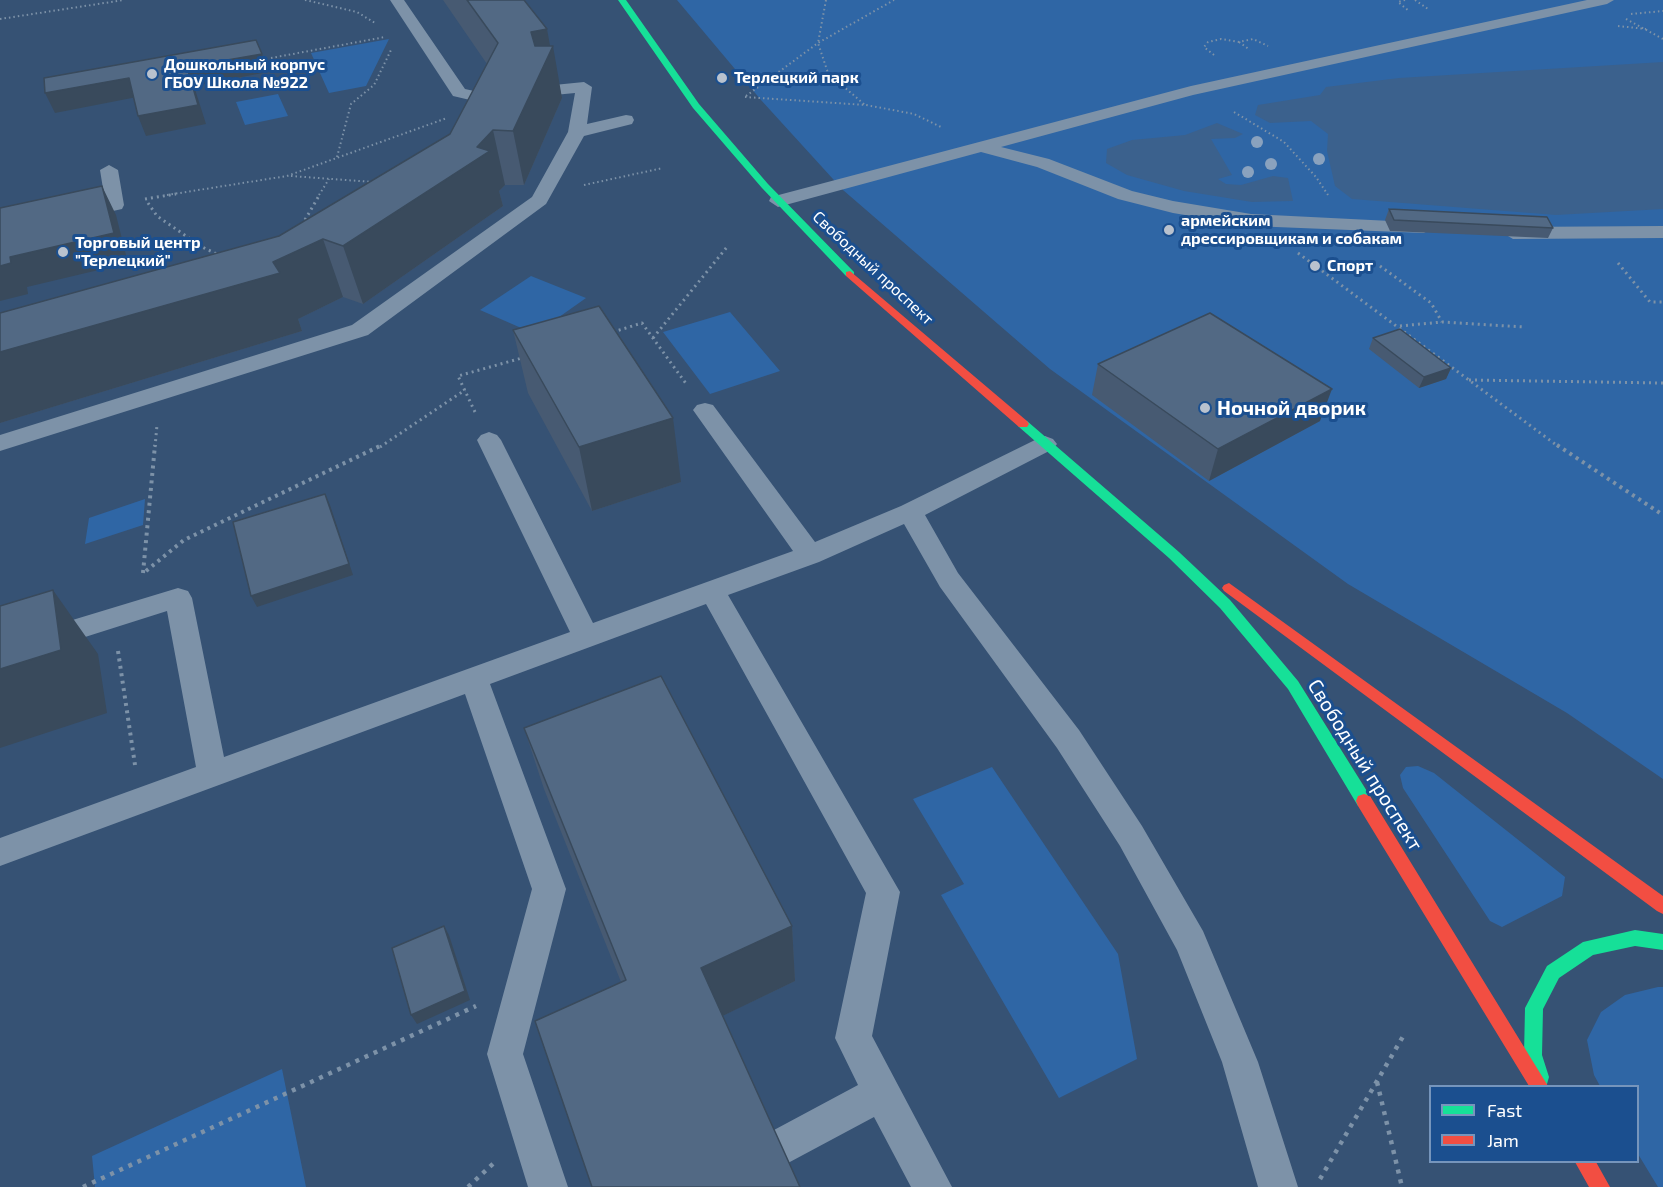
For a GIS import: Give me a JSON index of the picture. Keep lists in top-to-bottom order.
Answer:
{
  "streets": {
    "main road": ["Свободный проспект"]
  },
  "places": [
    "Дошкольный корпус ГБОУ Школа №922",
    "Терлецкий парк",
    "армейским дрессировщикам и собакам",
    "Торговый центр \"Терлецкий\"",
    "Спорт",
    "Ночной дворик"
  ],
  "legend": ["Fast", "Jam"]
}
